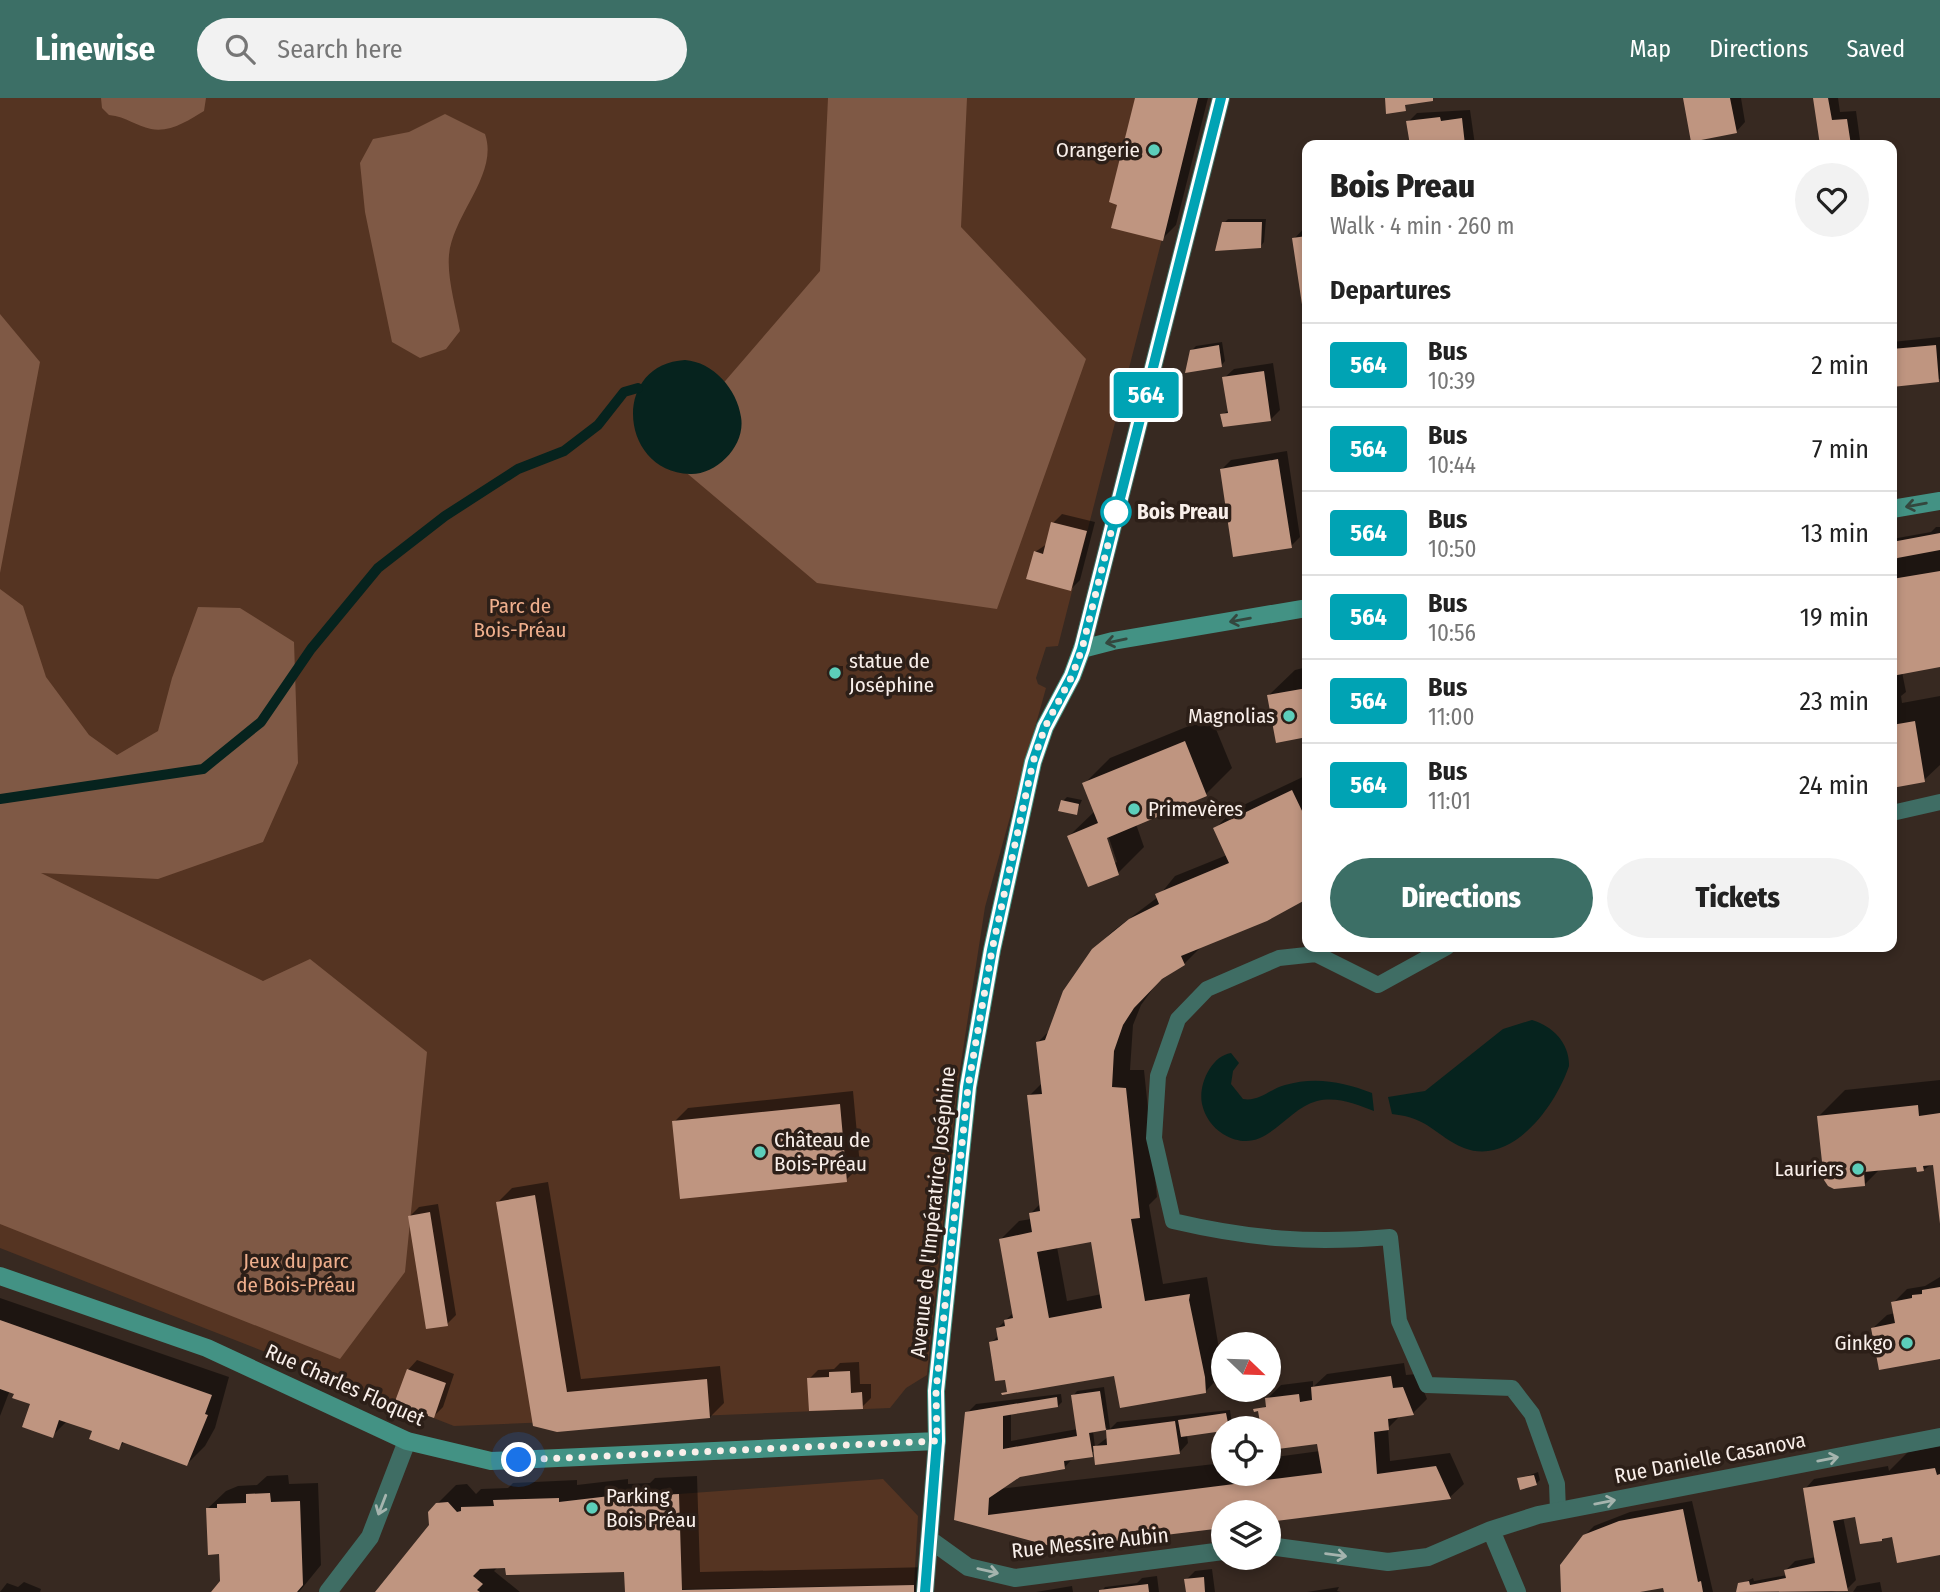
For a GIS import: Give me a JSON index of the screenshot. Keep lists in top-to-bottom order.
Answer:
{
  "streets": {
    "main road": ["Avenue de l'Impératrice Joséphine", "Rue Charles Floquet"],
    "street": ["Rue Danielle Casanova", "Rue Messire Aubin"]
  },
  "crossings": [
    ["Avenue de l'Impératrice Joséphine", "Rue Charles Floquet"]
  ],
  "one_way": ["Rue Danielle Casanova", "Rue Messire Aubin"],
  "parks": ["Parc de Bois-Préau", "Jeux du parc de Bois-Préau"],
  "places": [
    "Orangerie",
    "Bois Preau",
    "statue de Joséphine",
    "Magnolias",
    "Primevères",
    "Château de Bois-Préau",
    "Lauriers",
    "Ginkgo",
    "Parking Bois Préau"
  ],
  "lines": ["bus line 564"],
  "north": "bottom right",
  "page": {
    "header": "Linewise",
    "search": "Search here",
    "nav": ["Map", "Directions", "Saved"],
    "on_map": "564",
    "heading": [
      ["Bois Preau", "Walk · 4 min · 260 m"],
      "Departures"
    ],
    "list": [
      {
        "mark": "564",
        "name": "Bus",
        "note": "10:39",
        "value": "2 min"
      },
      {
        "mark": "564",
        "name": "Bus",
        "note": "10:44",
        "value": "7 min"
      },
      {
        "mark": "564",
        "name": "Bus",
        "note": "10:50",
        "value": "13 min"
      },
      {
        "mark": "564",
        "name": "Bus",
        "note": "10:56",
        "value": "19 min"
      },
      {
        "mark": "564",
        "name": "Bus",
        "note": "11:00",
        "value": "23 min"
      },
      {
        "mark": "564",
        "name": "Bus",
        "note": "11:01",
        "value": "24 min"
      }
    ],
    "buttons": ["Directions", "Tickets"]
  }
}
